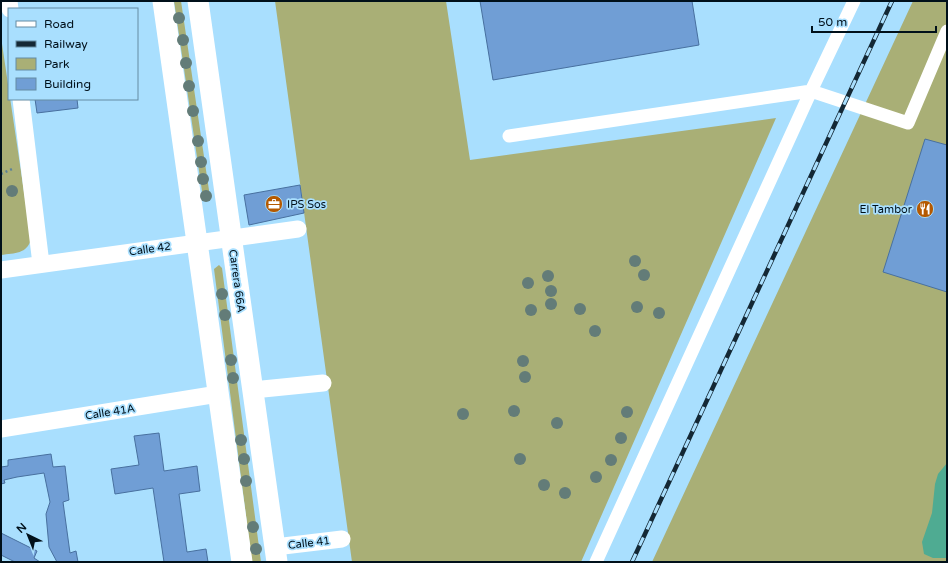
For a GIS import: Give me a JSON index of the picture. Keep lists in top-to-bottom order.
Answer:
{
  "streets": {
    "street": [
      "Calle 42",
      "Carrera 66A",
      "Calle 41A",
      "Calle 41"
    ]
  },
  "crossings": [
    ["Calle 42", "Carrera 66A"],
    ["Carrera 66A", "Calle 41"]
  ],
  "places": {
    "office": ["IPS Sos"],
    "restaurant": ["El Tambor"]
  },
  "legend": [
    "Road",
    "Railway",
    "Park",
    "Building"
  ],
  "scale_bar": "50 m",
  "north": "top left"
}
